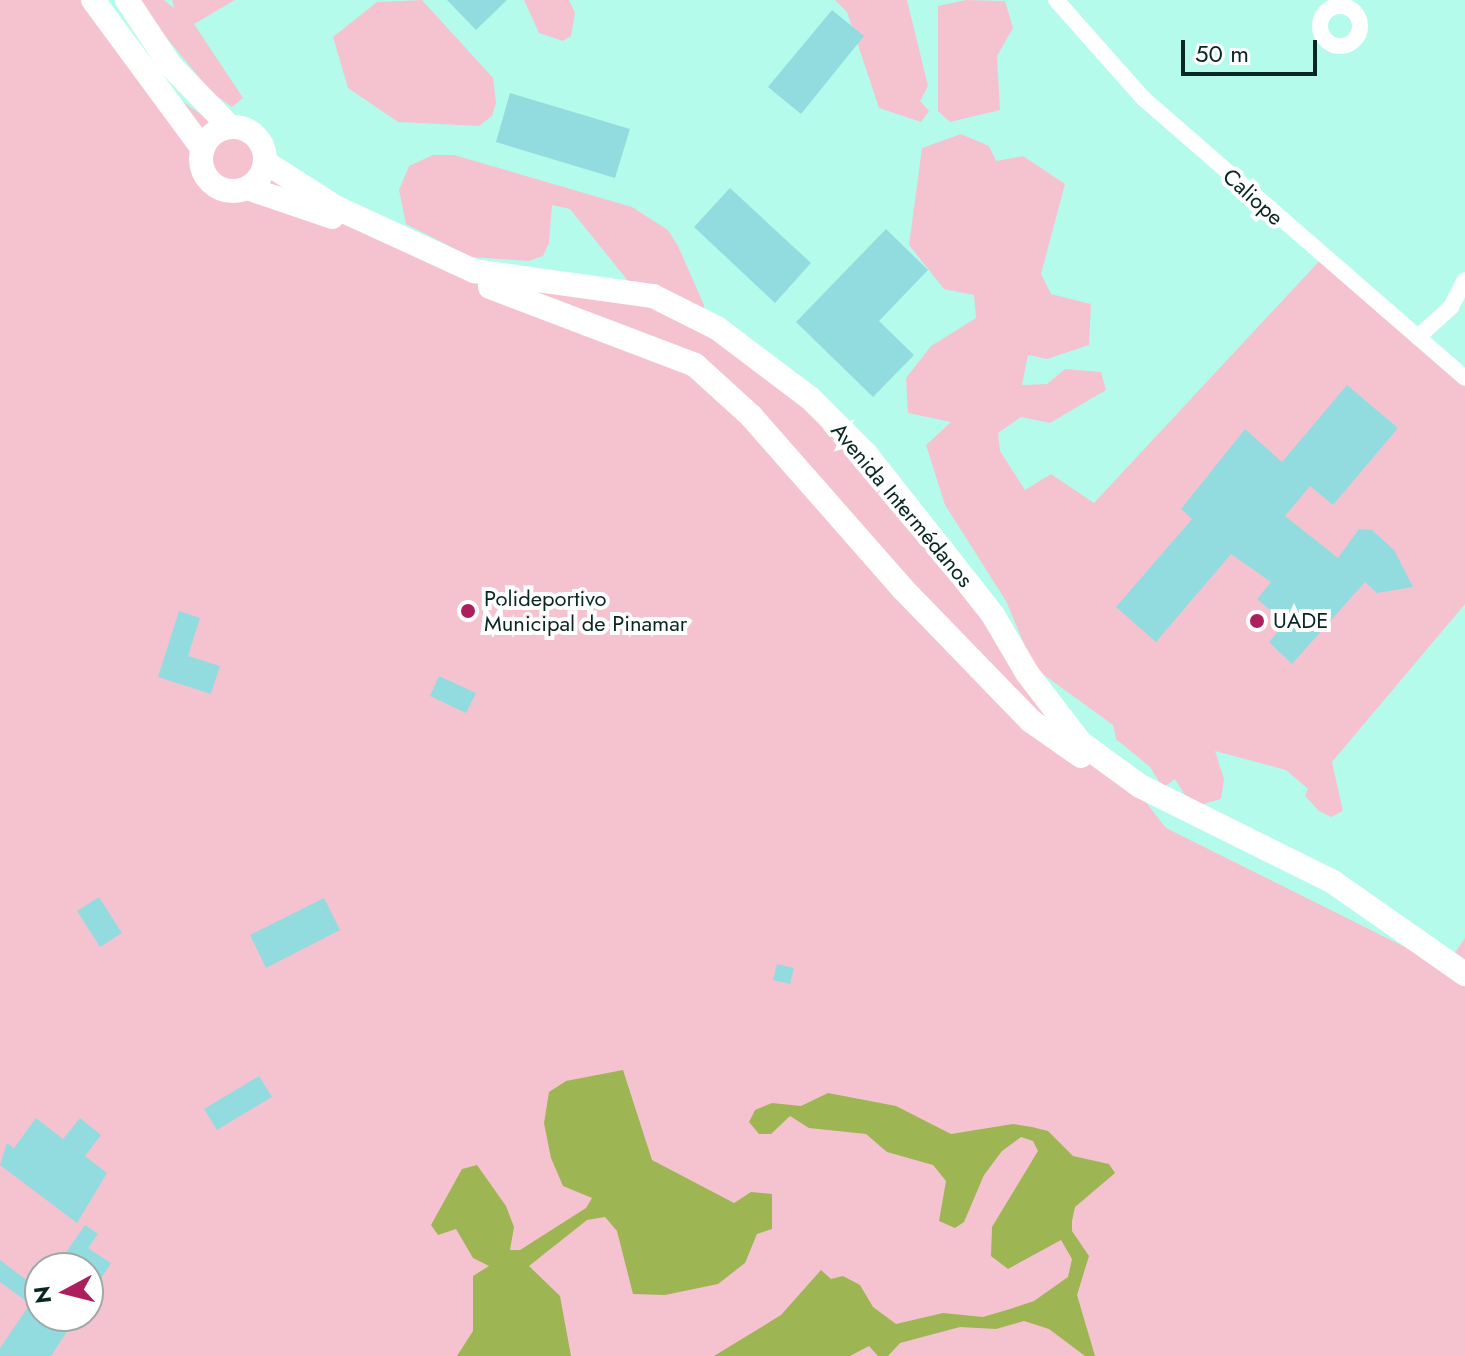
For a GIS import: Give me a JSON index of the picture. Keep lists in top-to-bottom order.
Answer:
{
  "streets": {
    "main road": ["Avenida Intermédanos"],
    "street": ["Caliope"]
  },
  "places": ["Polideportivo Municipal de Pinamar", "UADE"],
  "scale_bar": "50 m",
  "north": "left"
}
